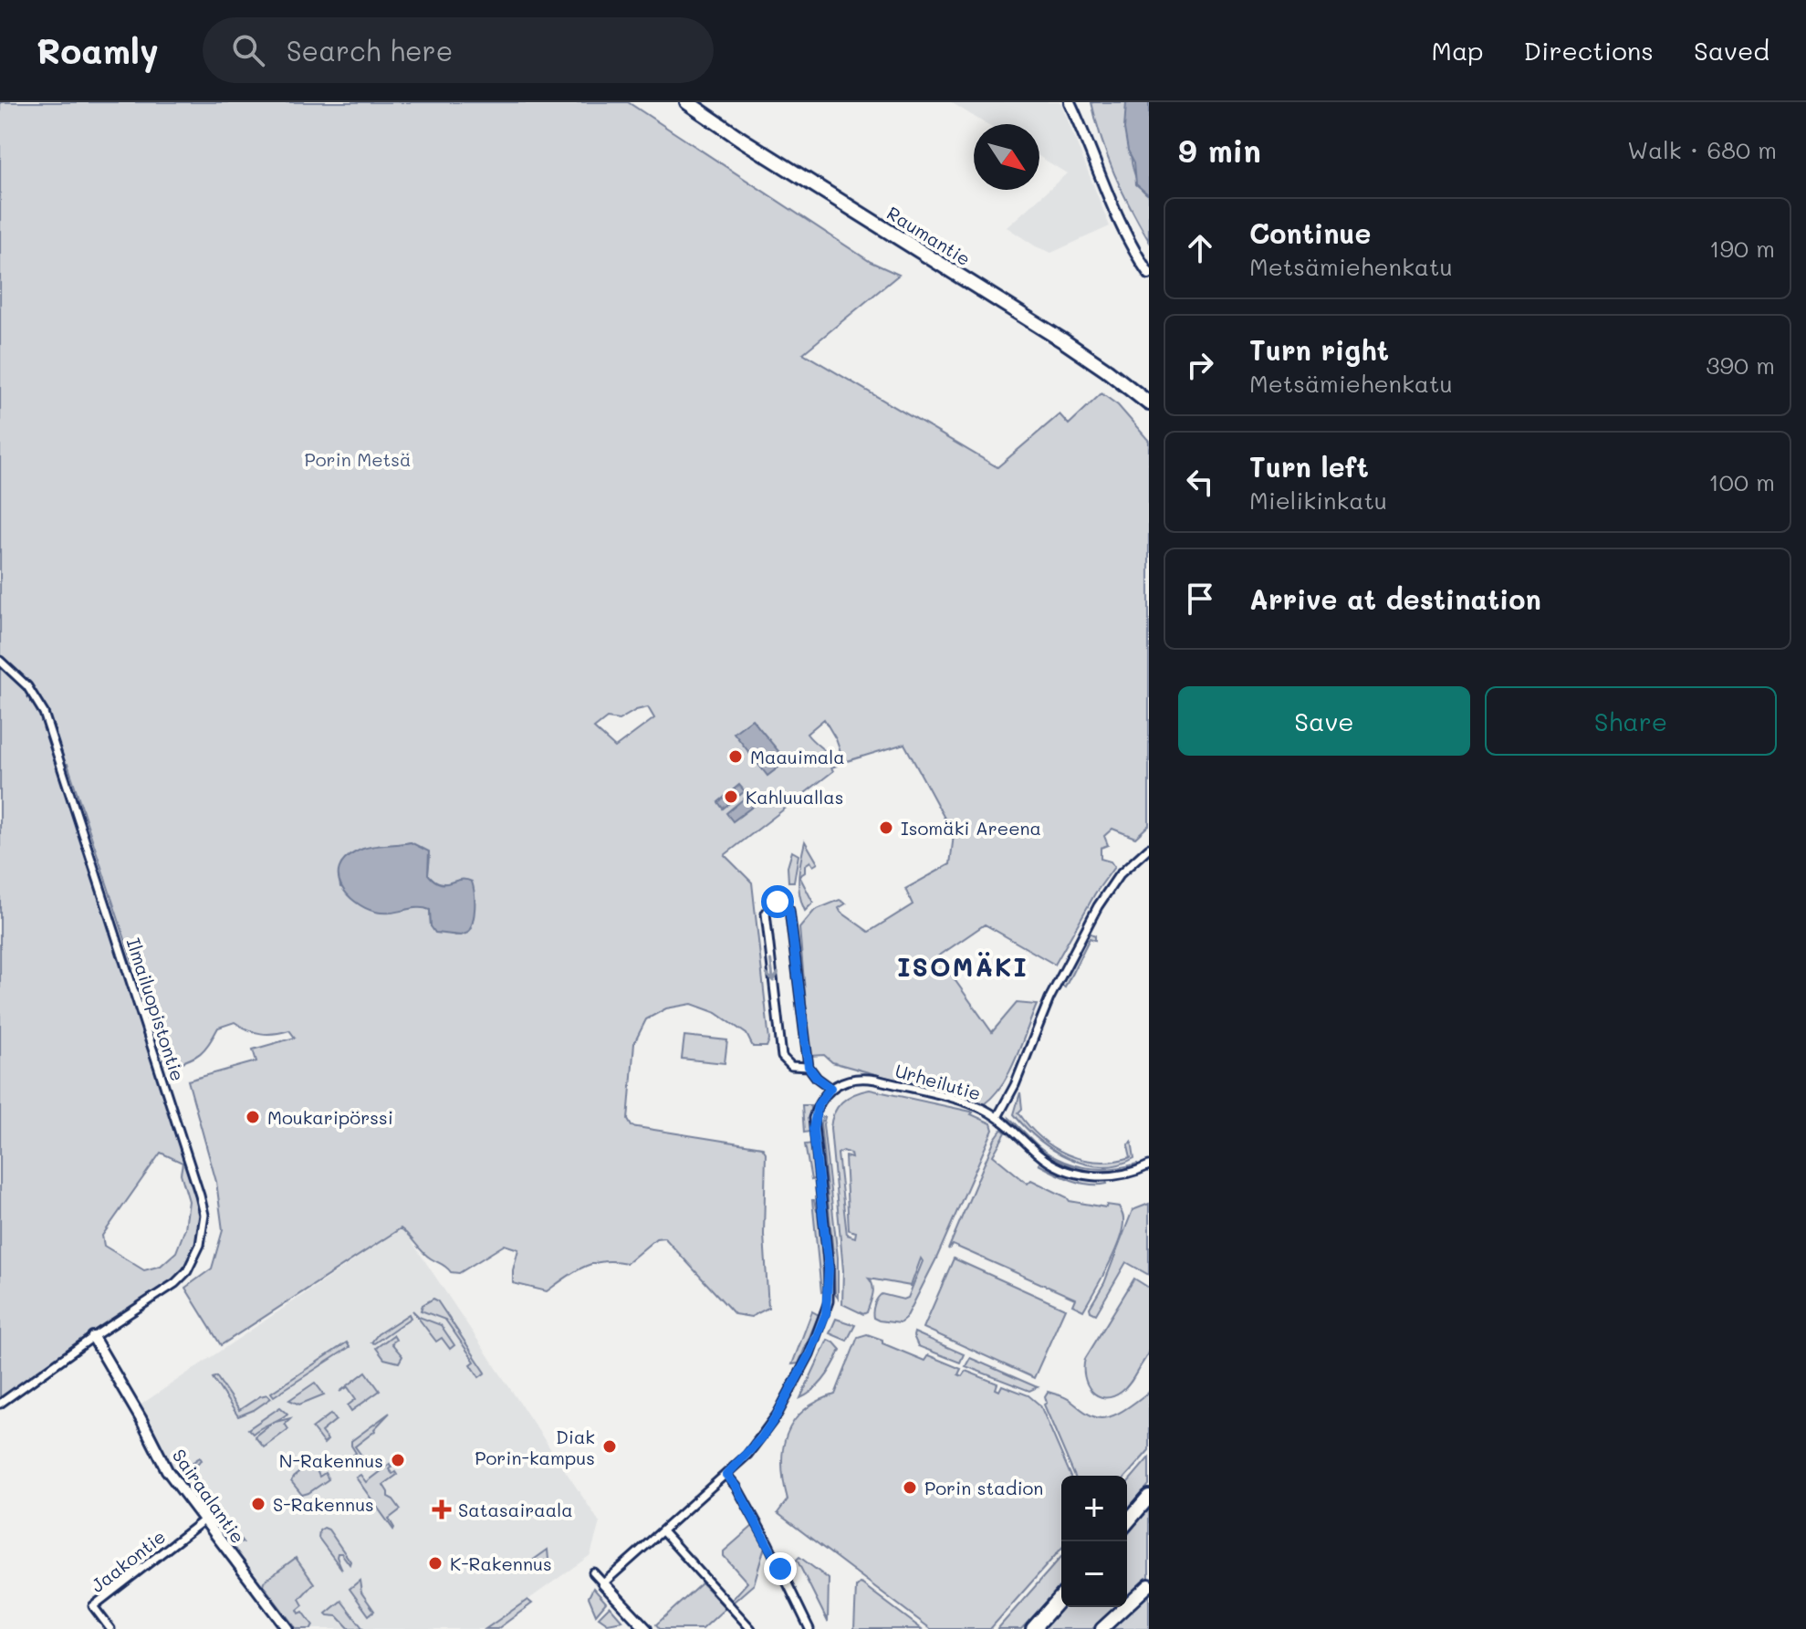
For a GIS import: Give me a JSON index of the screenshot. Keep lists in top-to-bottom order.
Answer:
{
  "streets": {
    "highway": ["Raumantie"],
    "street": [
      "Ilmailuopistontie",
      "Urheilutie",
      "Sairaalantie",
      "Jaakontie"
    ]
  },
  "crossings": [
    ["Ilmailuopistontie", "Sairaalantie"],
    ["Sairaalantie", "Jaakontie"]
  ],
  "districts": ["ISOMÄKI"],
  "parks": ["Porin Metsä"],
  "places": {
    "other": [
      "Maauimala",
      "Kahluuallas",
      "Isomäki Areena",
      "Moukaripörssi",
      "Diak Porin-kampus",
      "N-Rakennus",
      "Porin stadion",
      "S-Rakennus",
      "K-Rakennus"
    ],
    "health": ["Satasairaala"]
  },
  "north": "bottom right",
  "page": {
    "header": "Roamly",
    "search": "Search here",
    "nav": ["Map", "Directions", "Saved"],
    "heading": ["9 min", "Walk · 680 m"],
    "list": [
      ["Continue", "Metsämiehenkatu", "190 m"],
      ["Turn right", "Metsämiehenkatu", "390 m"],
      ["Turn left", "Mielikinkatu", "100 m"],
      "Arrive at destination"
    ],
    "buttons": ["Save", "Share"],
    "map_buttons": ["+", "−"]
  }
}
